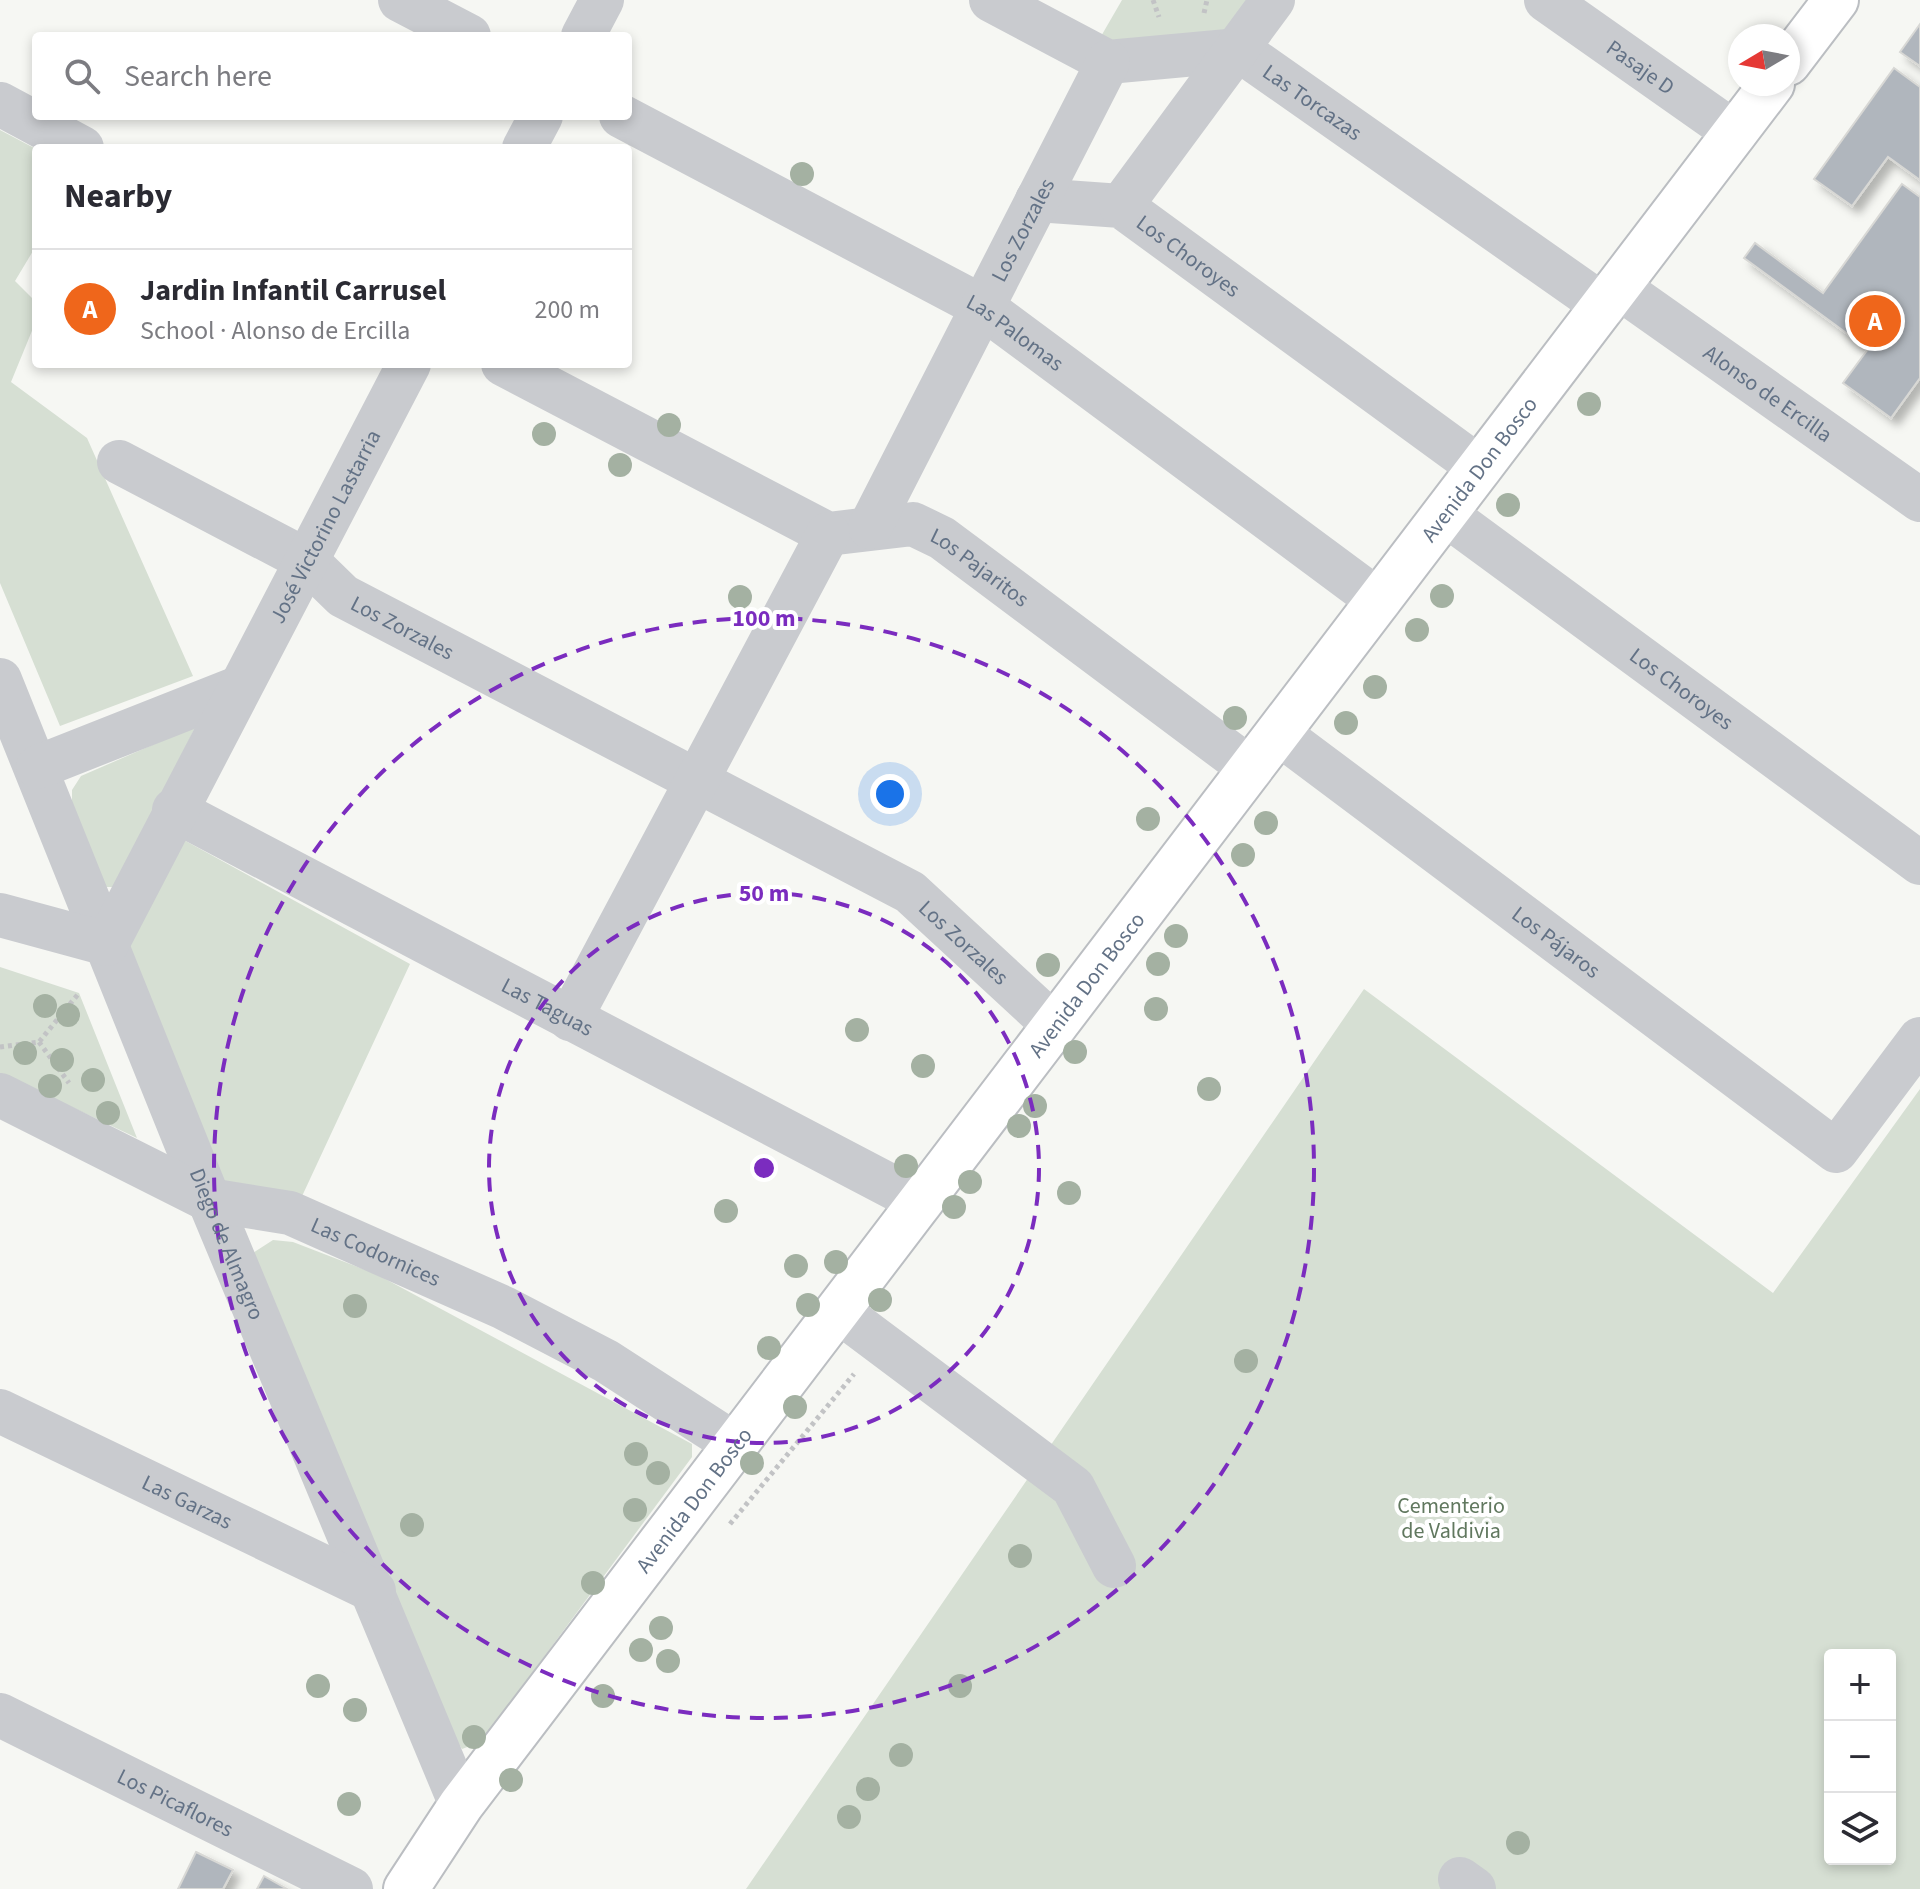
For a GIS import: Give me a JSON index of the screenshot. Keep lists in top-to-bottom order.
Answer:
{
  "streets": {
    "main road": ["Avenida Don Bosco"],
    "street": [
      "Pasaje D",
      "Las Torcazas",
      "Los Zorzales",
      "Los Choroyes",
      "Las Palomas",
      "Alonso de Ercilla",
      "José Victorino Lastarria",
      "Los Pajaritos",
      "Los Pájaros",
      "Las Taguas",
      "Diego de Almagro",
      "Las Codornices",
      "Las Garzas",
      "Los Picaflores"
    ]
  },
  "crossings": [
    ["Pasaje D", "Avenida Don Bosco"],
    ["Las Torcazas", "Los Zorzales"],
    ["Las Torcazas", "Alonso de Ercilla"],
    ["Las Torcazas", "Avenida Don Bosco"],
    ["Los Zorzales", "Los Choroyes"],
    ["Los Zorzales", "Las Palomas"],
    ["Los Zorzales", "Avenida Don Bosco"],
    ["Los Zorzales", "José Victorino Lastarria"],
    ["Los Zorzales", "Los Pajaritos"],
    ["Los Choroyes", "Avenida Don Bosco"],
    ["Las Palomas", "Avenida Don Bosco"],
    ["Alonso de Ercilla", "Avenida Don Bosco"],
    ["Avenida Don Bosco", "Los Pajaritos"],
    ["Avenida Don Bosco", "Los Pájaros"],
    ["Avenida Don Bosco", "Las Taguas"],
    ["Avenida Don Bosco", "Diego de Almagro"],
    ["Avenida Don Bosco", "Las Codornices"],
    ["José Victorino Lastarria", "Las Taguas"],
    ["José Victorino Lastarria", "Diego de Almagro"],
    ["Diego de Almagro", "Las Codornices"],
    ["Diego de Almagro", "Las Garzas"]
  ],
  "parks": ["Cementerio de Valdivia"],
  "north": "left",
  "page": {
    "search": "Search here",
    "heading": "Nearby",
    "list": [
      {
        "mark": "A",
        "name": "Jardin Infantil Carrusel",
        "note": "School · Alonso de Ercilla",
        "value": "200 m"
      }
    ],
    "pins": "A",
    "map_buttons": ["+", "−"]
  },
  "rings": ["100 m", "50 m"]
}
